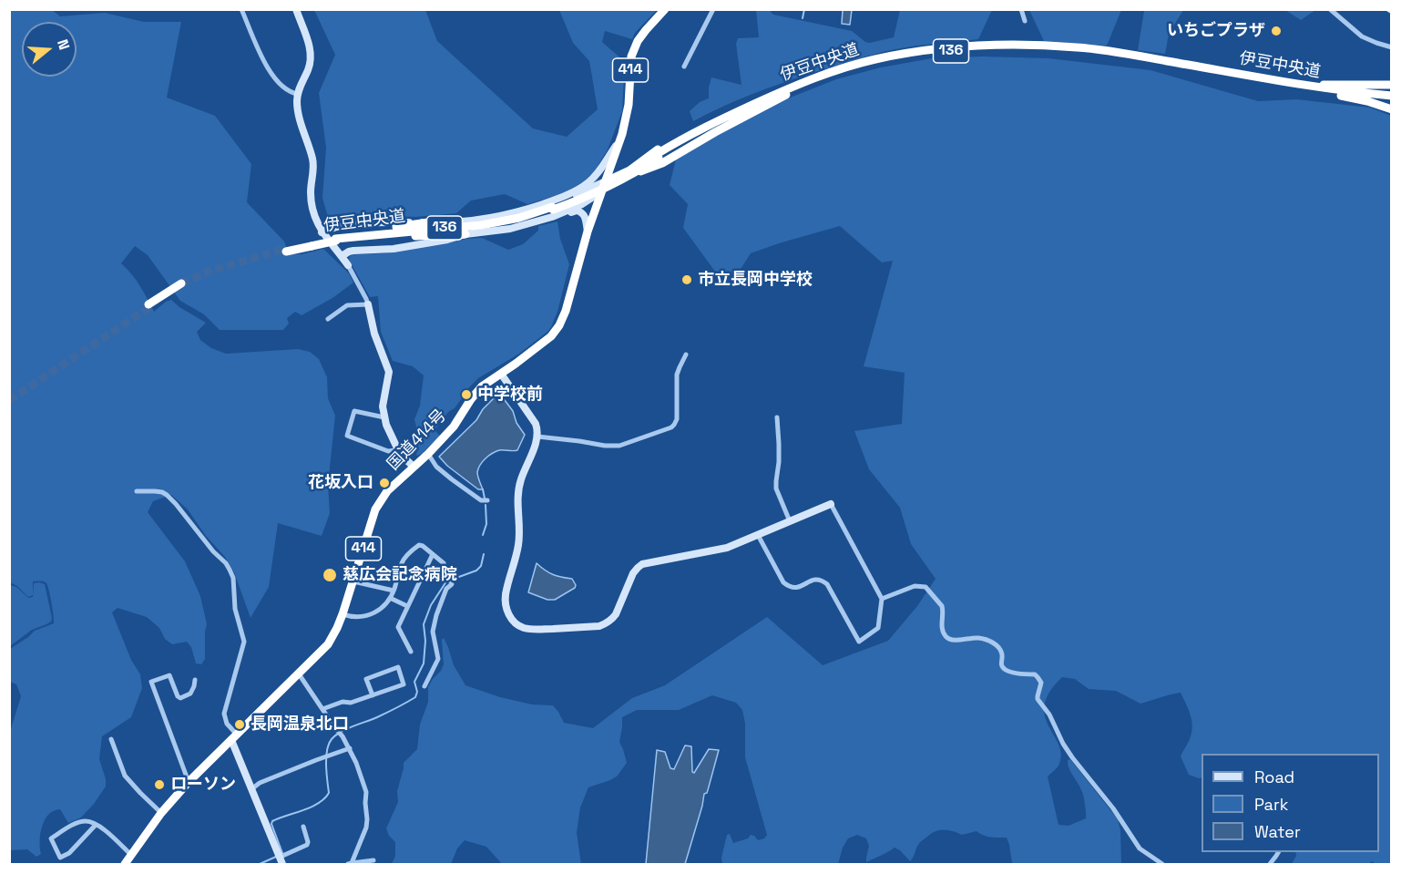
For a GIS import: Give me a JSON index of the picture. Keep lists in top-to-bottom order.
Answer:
{
  "streets": {
    "highway": [
      "136",
      "伊豆中央道",
      "414",
      "国道414号"
    ]
  },
  "places": [
    "いちごプラザ",
    "市立長岡中学校",
    "中学校前",
    "花坂入口",
    "慈広会記念病院",
    "長岡温泉北口",
    "ローソン"
  ],
  "legend": ["Road", "Park", "Water"],
  "north": "right"
}
